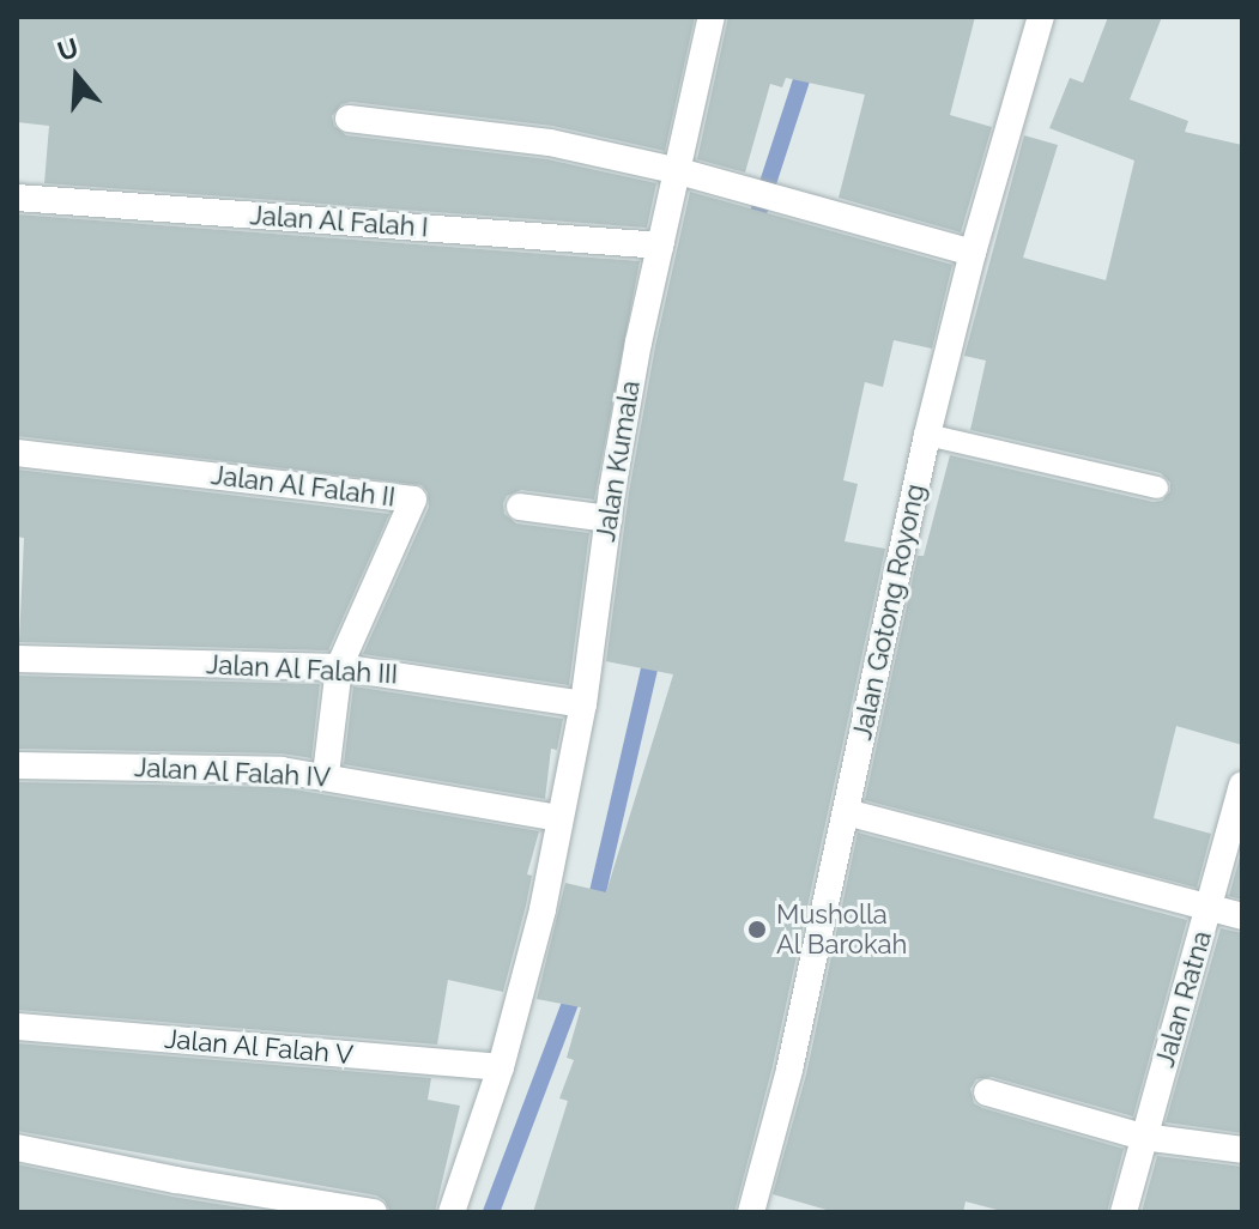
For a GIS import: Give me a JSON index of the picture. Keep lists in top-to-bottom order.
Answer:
{
  "streets": {
    "street": [
      "Jalan Al Falah I",
      "Jalan Kumala",
      "Jalan Al Falah II",
      "Jalan Gotong Royong",
      "Jalan Al Falah III",
      "Jalan Al Falah IV",
      "Jalan Ratna",
      "Jalan Al Falah V"
    ]
  },
  "crossings": [
    ["Jalan Al Falah I", "Jalan Kumala"],
    ["Jalan Kumala", "Jalan Al Falah III"],
    ["Jalan Kumala", "Jalan Al Falah IV"],
    ["Jalan Kumala", "Jalan Al Falah V"],
    ["Jalan Al Falah II", "Jalan Al Falah III"],
    ["Jalan Al Falah II", "Jalan Al Falah IV"]
  ],
  "places": ["Musholla Al Barokah"],
  "north": "top"
}
